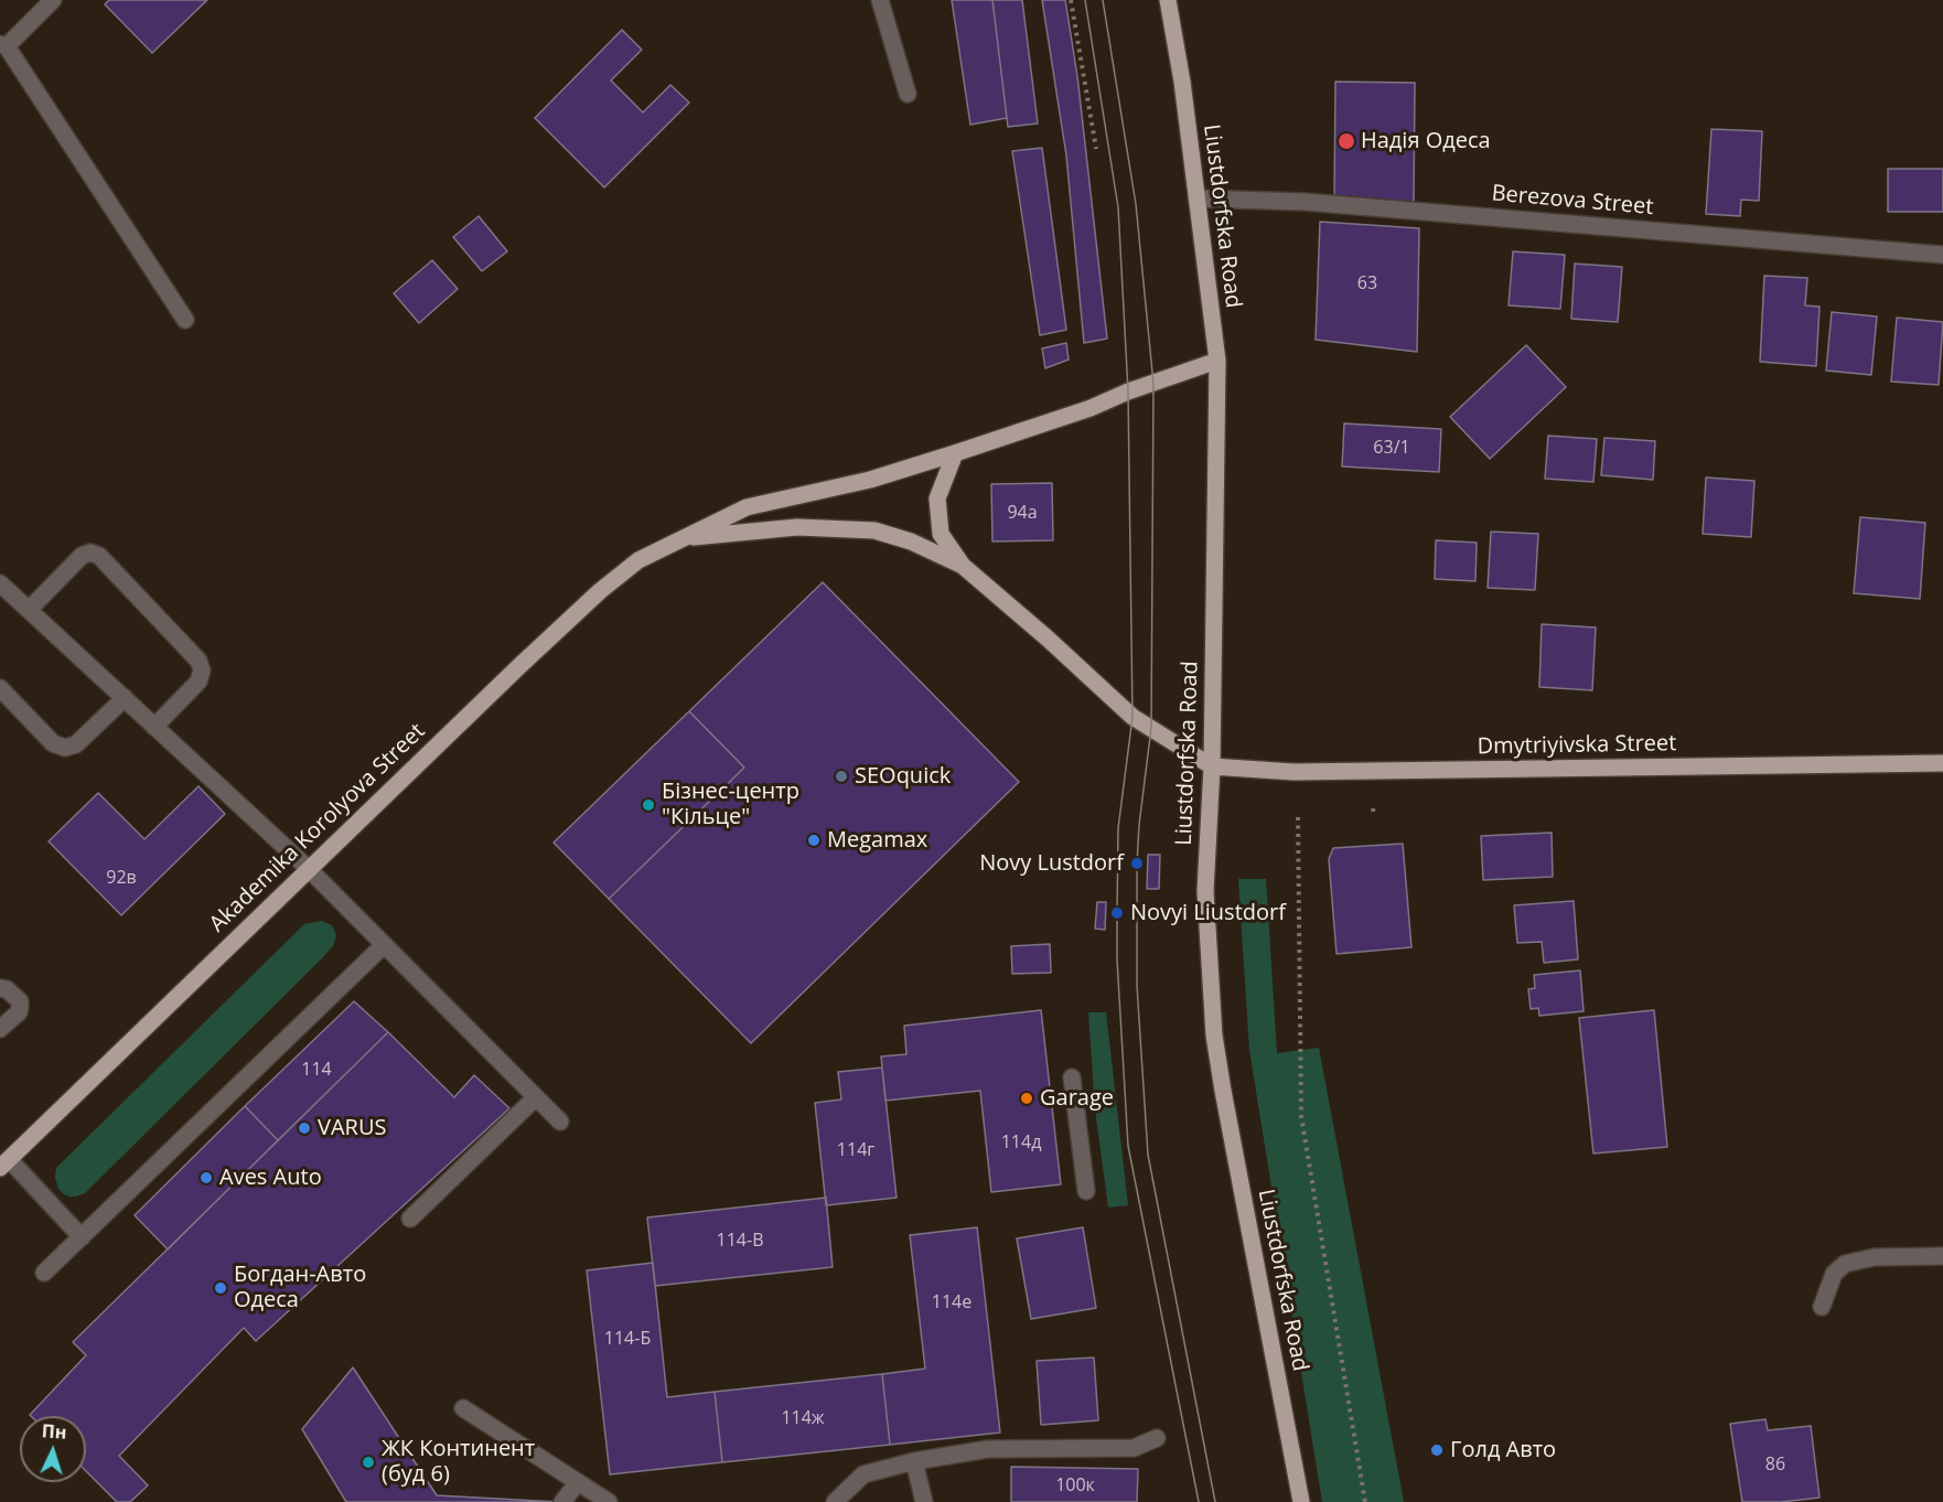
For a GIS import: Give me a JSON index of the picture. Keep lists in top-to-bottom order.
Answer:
{
  "streets": {
    "main road": ["Liustdorfska Road", "Dmytriyivska Street", "Akademika Korolyova Street"],
    "street": ["Berezova Street"]
  },
  "crossings": [
    ["Berezova Street", "Liustdorfska Road"],
    ["Liustdorfska Road", "Dmytriyivska Street"],
    ["Liustdorfska Road", "Akademika Korolyova Street"]
  ],
  "places": [
    "Надія Одеса",
    "SEOquick",
    "Бізнес-центр \"Кільце\"",
    "Megamax",
    "Novy Lustdorf",
    "Novyi Liustdorf",
    "Garage",
    "VARUS",
    "Aves Auto",
    "Богдан-Авто Одеса",
    "Голд Авто",
    "ЖК Континент (буд 6)"
  ],
  "house_numbers": [
    "63",
    "63/1",
    "94а",
    "92в",
    "114",
    "114д",
    "114г",
    "114-В",
    "114е",
    "114-Б",
    "114ж",
    "86",
    "100к"
  ],
  "north": "top"
}
